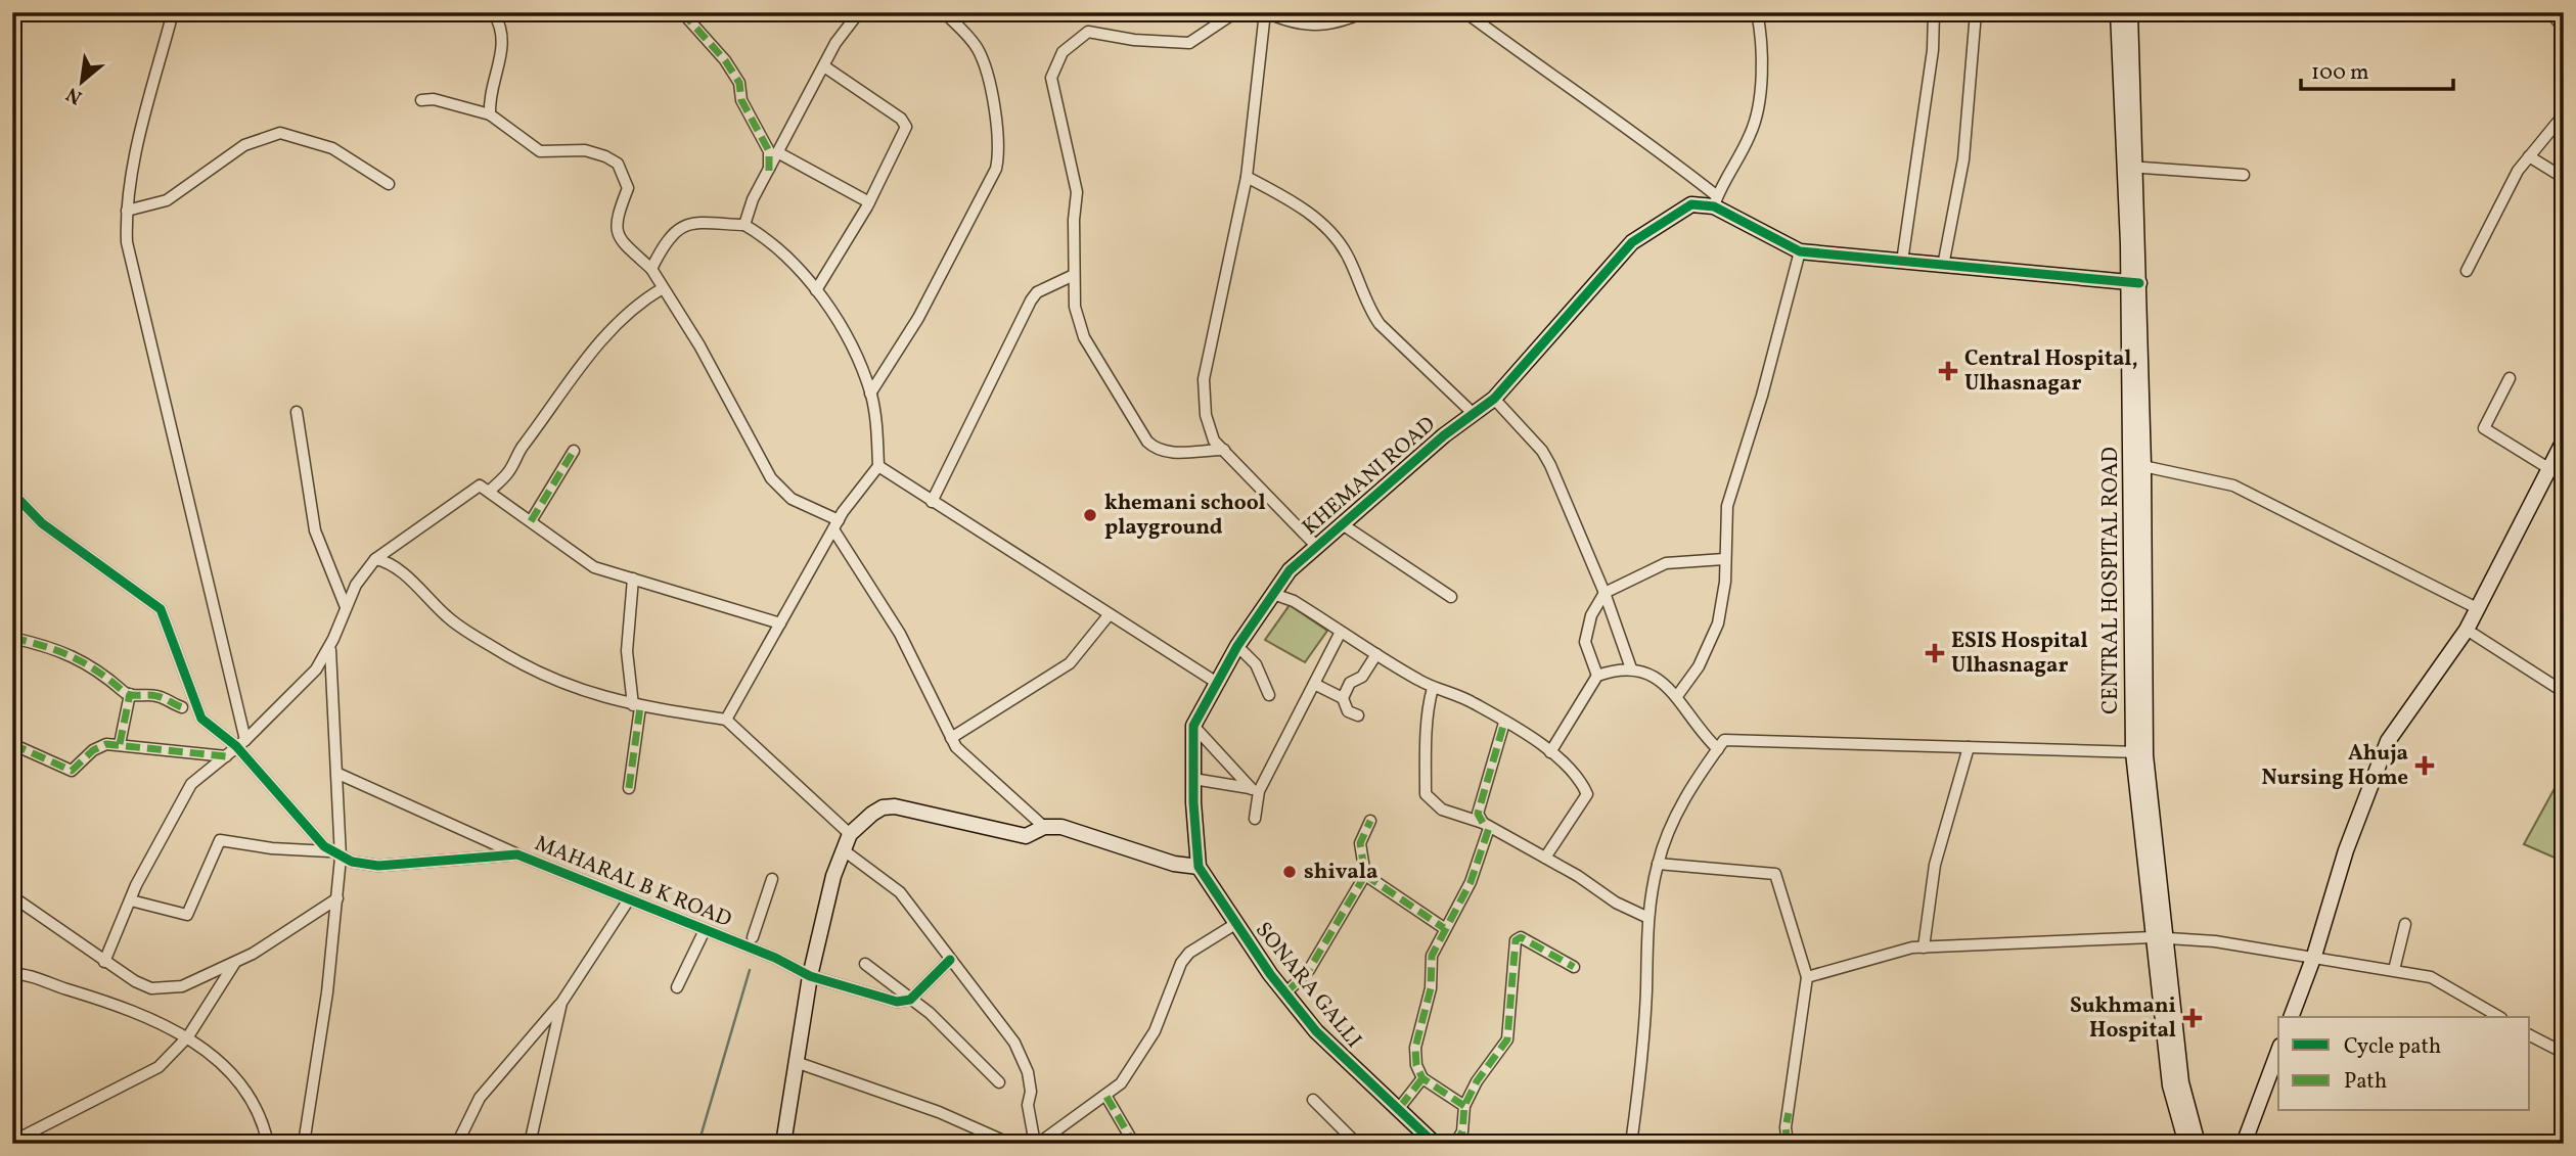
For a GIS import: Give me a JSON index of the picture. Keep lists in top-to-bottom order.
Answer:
{
  "streets": {
    "street": [
      "KHEMANI ROAD",
      "CENTRAL HOSPITAL ROAD",
      "MAHARAL B K ROAD",
      "SONARA GALLI"
    ]
  },
  "crossings": [
    ["KHEMANI ROAD", "SONARA GALLI"]
  ],
  "places": {
    "health": [
      "Central Hospital, Ulhasnagar",
      "ESIS Hospital Ulhasnagar",
      "Ahuja Nursing Home",
      "Sukhmani Hospital"
    ],
    "other": ["khemani school playground", "shivala"]
  },
  "legend": ["Cycle path", "Path"],
  "scale_bar": "100 m",
  "north": "bottom left"
}
